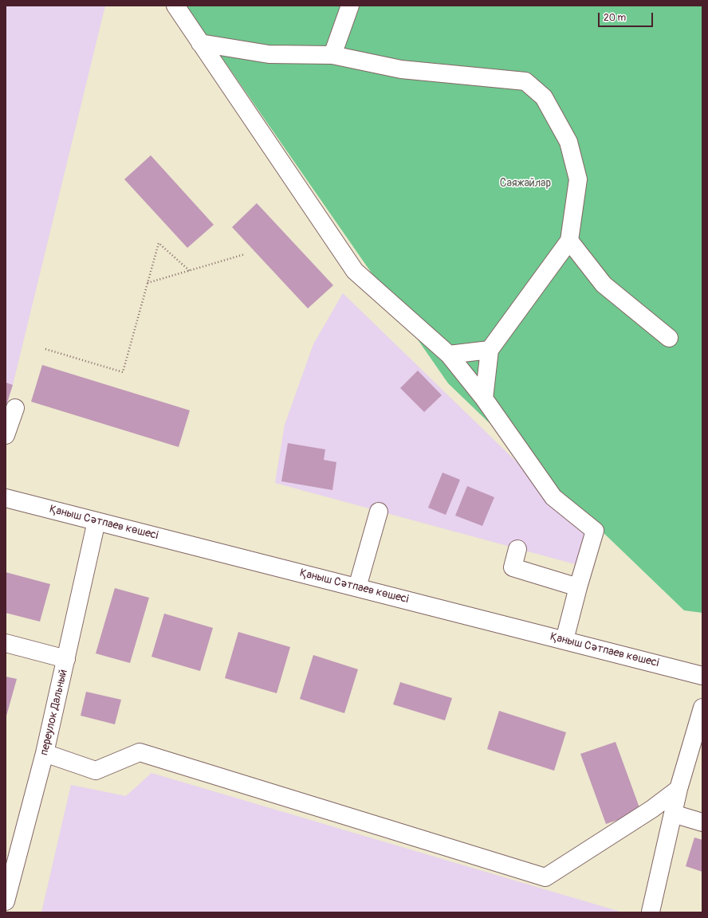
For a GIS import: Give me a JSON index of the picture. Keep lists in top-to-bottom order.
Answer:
{
  "streets": {
    "street": ["Қаныш Сәтпаев көшесі", "переулок Дальный"]
  },
  "crossings": [
    ["Қаныш Сәтпаев көшесі", "переулок Дальный"]
  ],
  "parks": ["Саяжайлар"],
  "scale_bar": "20 m"
}
